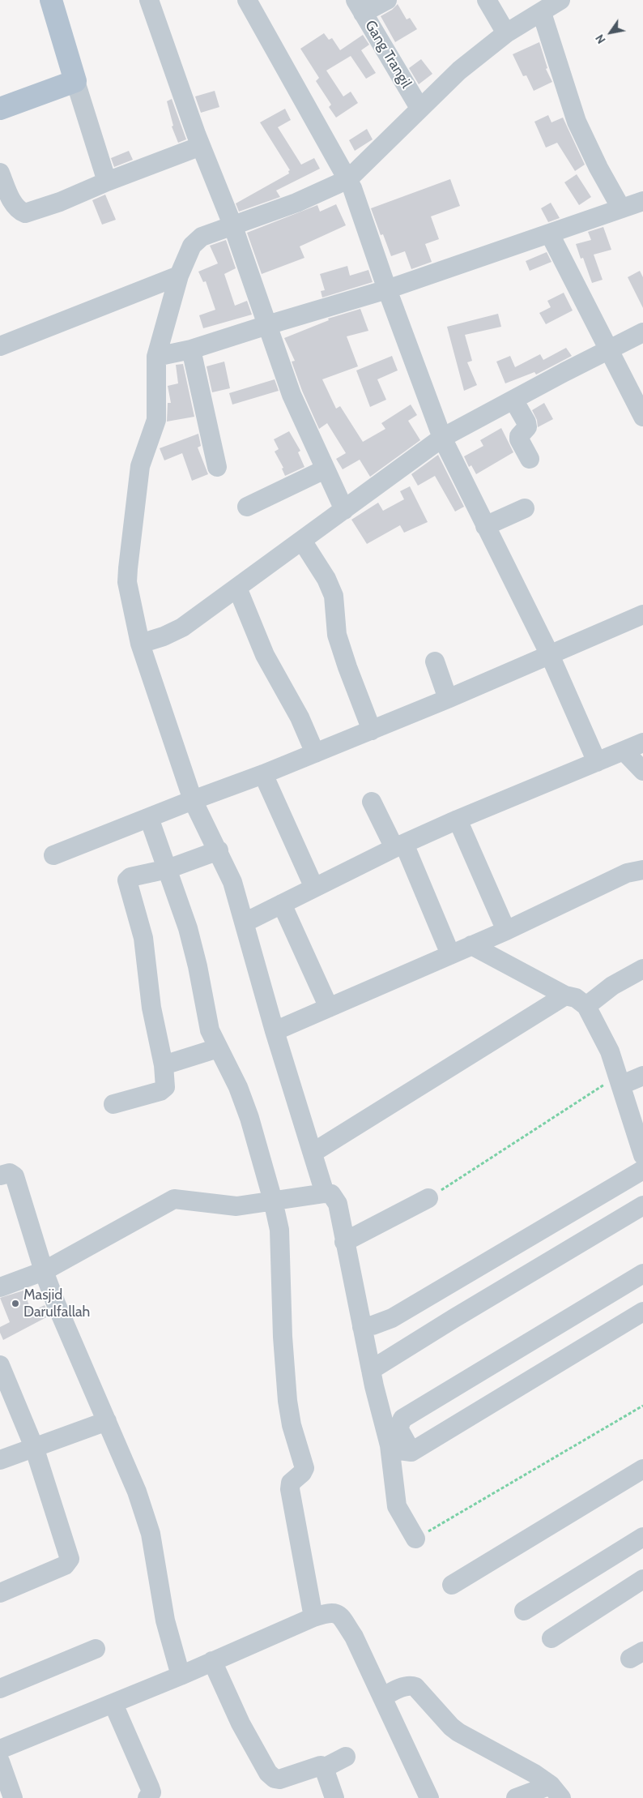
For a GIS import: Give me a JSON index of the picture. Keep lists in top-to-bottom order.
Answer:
{
  "streets": {
    "street": ["Gang Trangil"]
  },
  "places": ["Masjid Darulfallah"],
  "north": "bottom left"
}
